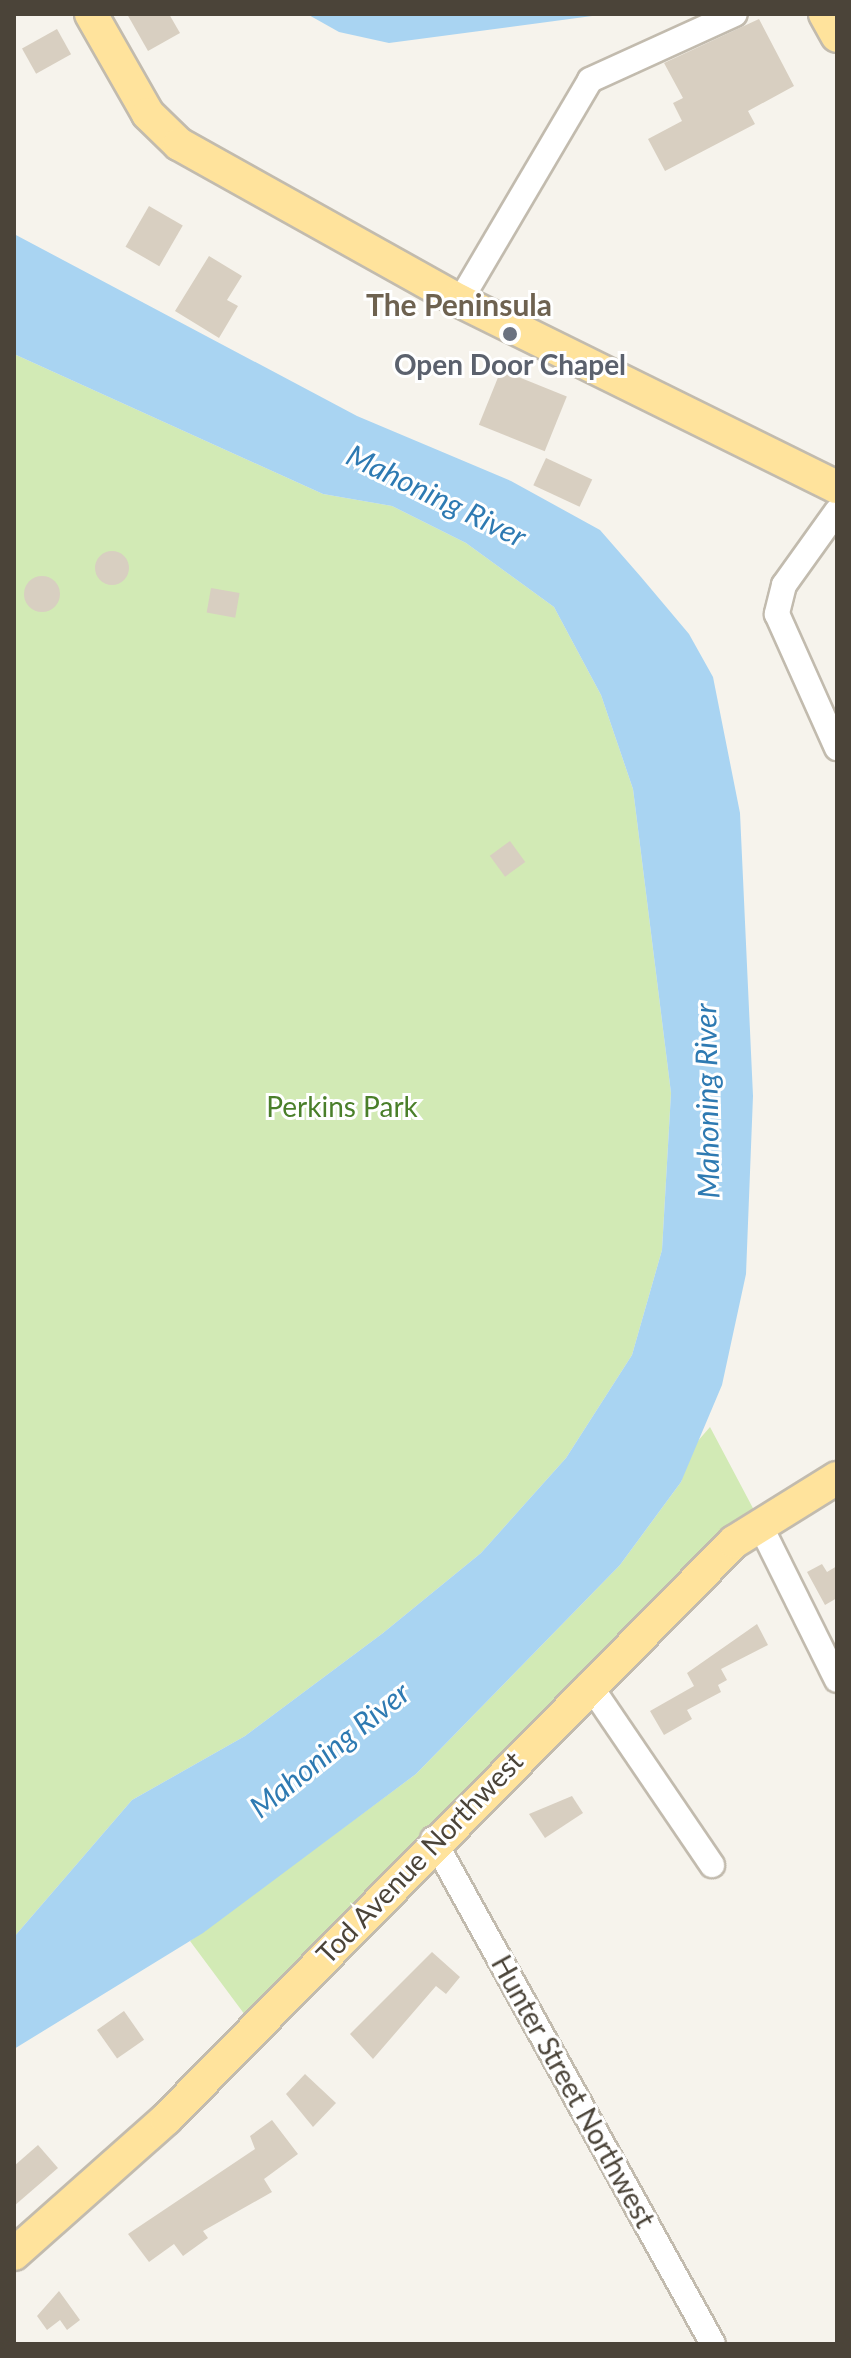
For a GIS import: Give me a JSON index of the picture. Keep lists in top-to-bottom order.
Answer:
{
  "streets": {
    "main road": ["Tod Avenue Northwest"],
    "street": ["Hunter Street Northwest"]
  },
  "crossings": [
    ["Tod Avenue Northwest", "Hunter Street Northwest"]
  ],
  "districts": ["The Peninsula"],
  "water": ["Mahoning River"],
  "parks": ["Perkins Park"],
  "places": ["Open Door Chapel"]
}
